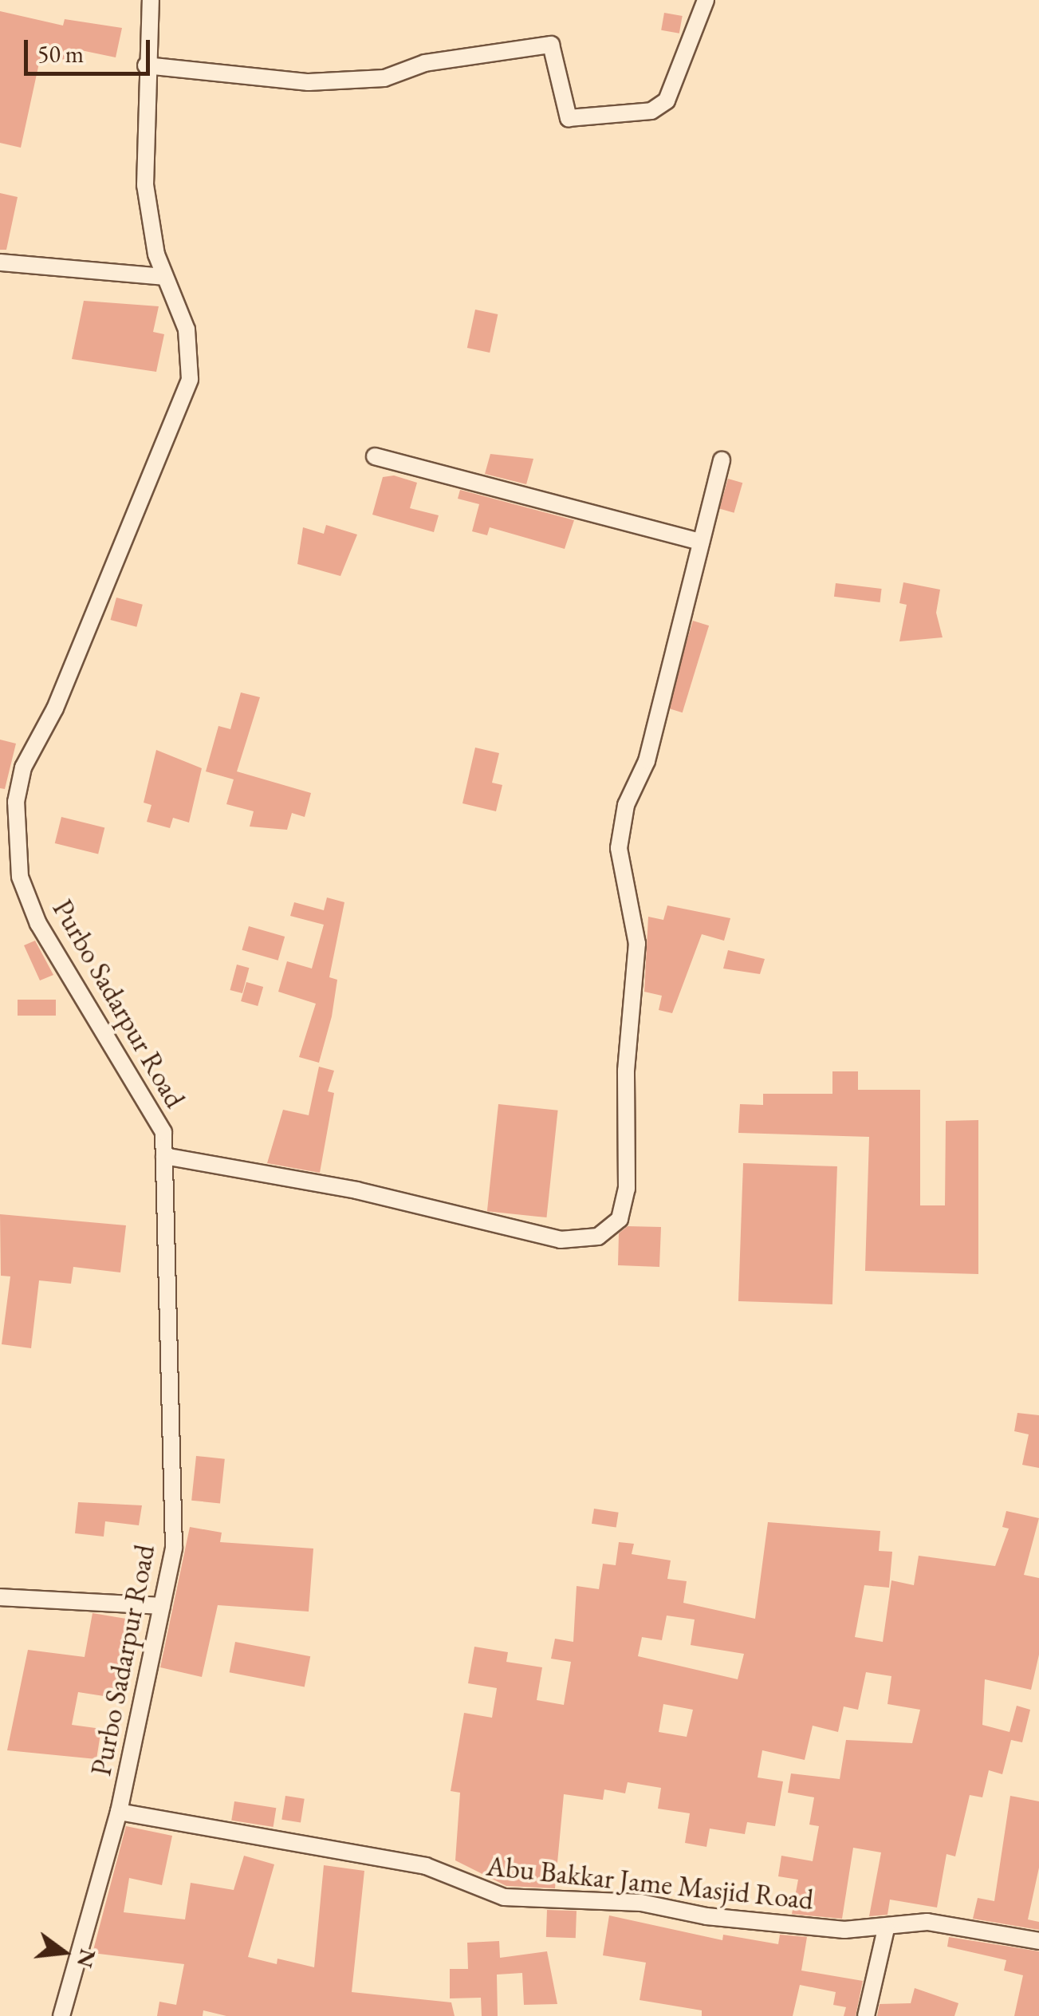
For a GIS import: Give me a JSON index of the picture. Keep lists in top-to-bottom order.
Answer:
{
  "streets": {
    "street": ["Purbo Sadarpur Road", "Abu Bakkar Jame Masjid Road"]
  },
  "crossings": [
    ["Purbo Sadarpur Road", "Abu Bakkar Jame Masjid Road"]
  ],
  "scale_bar": "50 m",
  "north": "right"
}
